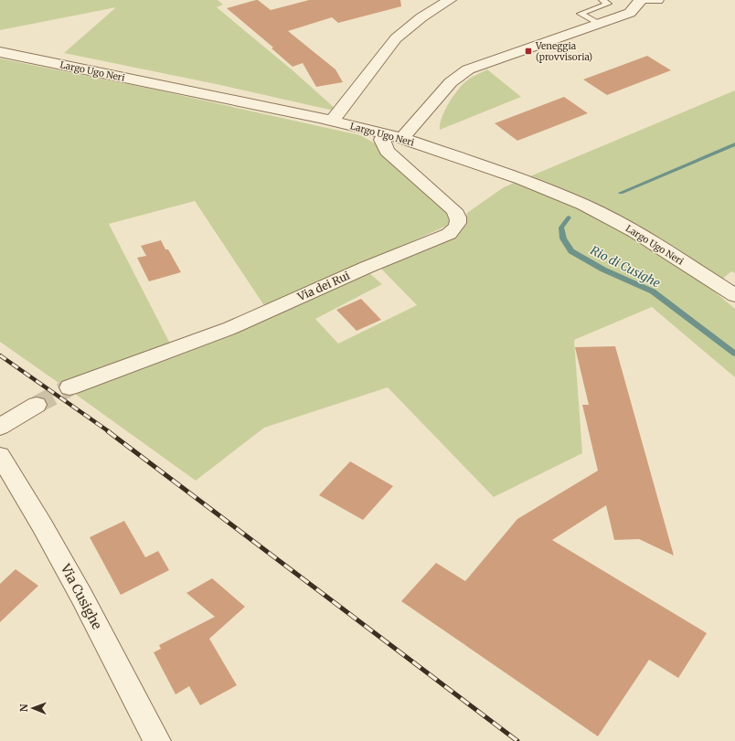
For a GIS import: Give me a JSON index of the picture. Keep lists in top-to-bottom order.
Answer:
{
  "streets": {
    "street": ["Largo Ugo Neri", "Via dei Rui", "Via Cusighe"]
  },
  "crossings": [
    ["Largo Ugo Neri", "Via dei Rui"]
  ],
  "water": ["Rio di Cusighe"],
  "places": {
    "transit": ["Veneggia (provvisoria)"]
  },
  "north": "left"
}
